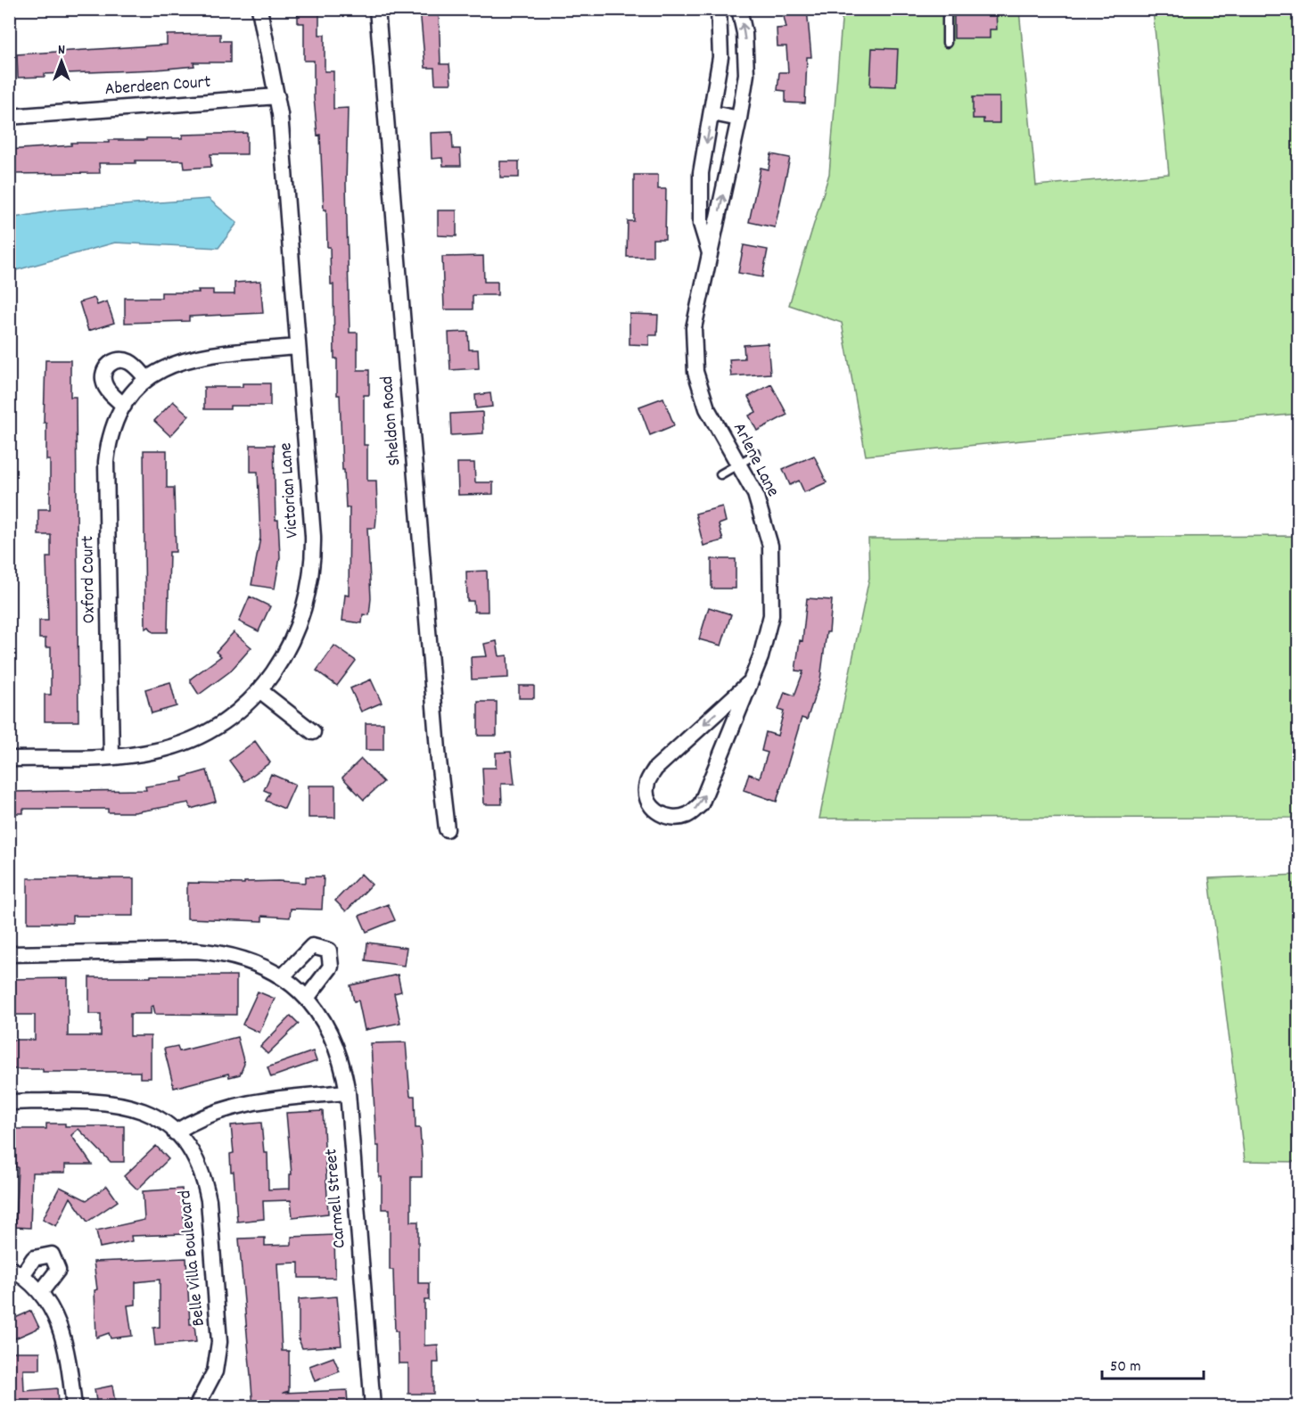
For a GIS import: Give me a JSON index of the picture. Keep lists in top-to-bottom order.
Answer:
{
  "streets": {
    "street": [
      "Aberdeen Court",
      "Sheldon Road",
      "Arlene Lane",
      "Victorian Lane",
      "Oxford Court",
      "Carmell Street",
      "Belle Villa Boulevard"
    ]
  },
  "crossings": [
    ["Aberdeen Court", "Victorian Lane"],
    ["Victorian Lane", "Oxford Court"]
  ],
  "scale_bar": "50 m",
  "north": "top"
}
